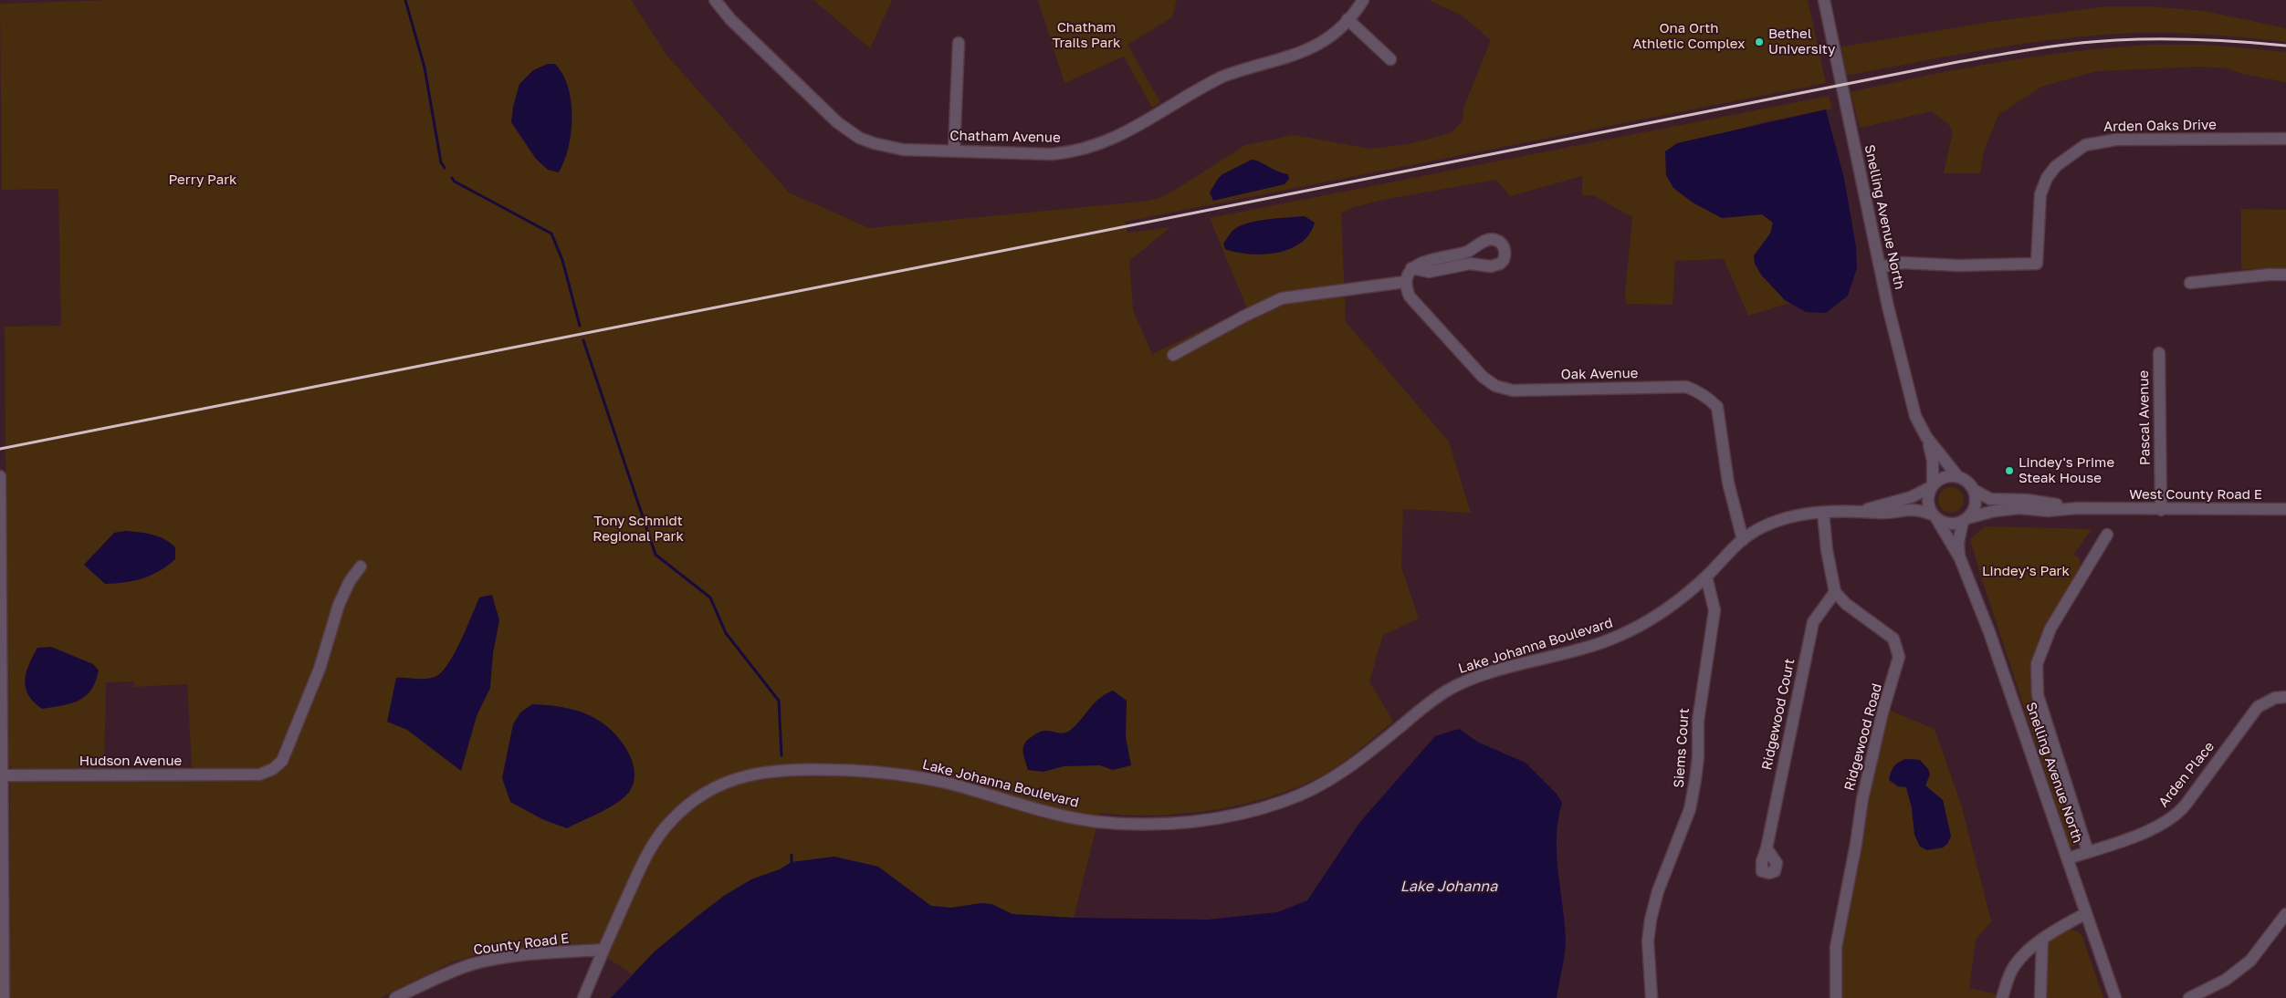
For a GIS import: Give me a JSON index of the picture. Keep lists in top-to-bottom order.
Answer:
{
  "streets": {
    "street": [
      "Arden Oaks Drive",
      "Chatham Avenue",
      "Snelling Avenue North",
      "Oak Avenue",
      "Pascal Avenue",
      "West County Road E",
      "Lake Johanna Boulevard",
      "Ridgewood Court",
      "Ridgewood Road",
      "Siems Court",
      "Hudson Avenue",
      "Arden Place",
      "County Road E"
    ]
  },
  "crossings": [
    ["Arden Oaks Drive", "Snelling Avenue North"],
    ["Snelling Avenue North", "West County Road E"],
    ["Snelling Avenue North", "Lake Johanna Boulevard"],
    ["Snelling Avenue North", "Arden Place"],
    ["Oak Avenue", "Lake Johanna Boulevard"],
    ["Pascal Avenue", "West County Road E"],
    ["West County Road E", "Lake Johanna Boulevard"],
    ["Lake Johanna Boulevard", "Siems Court"],
    ["Lake Johanna Boulevard", "County Road E"],
    ["Ridgewood Court", "Ridgewood Road"]
  ],
  "water": ["Lake Johanna"],
  "parks": [
    "Chatham Trails Park",
    "Ona Orth Athletic Complex",
    "Perry Park",
    "Tony Schmidt Regional Park",
    "Lindey's Park"
  ],
  "places": ["Bethel University", "Lindey's Prime Steak House"]
}
